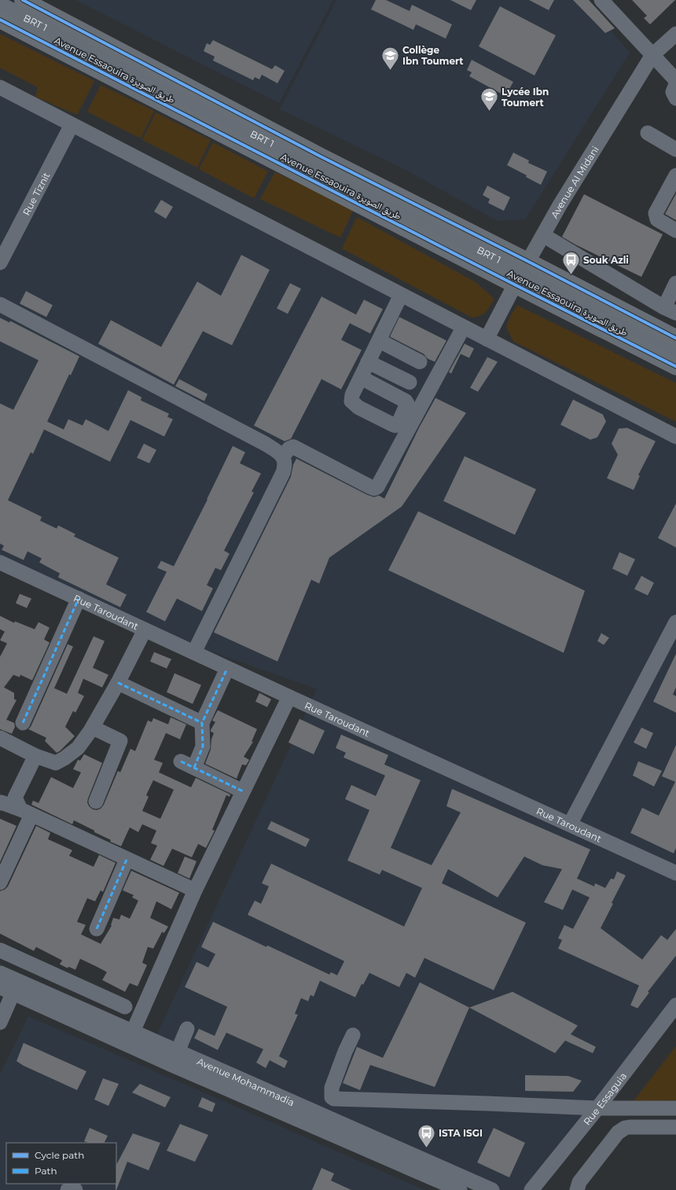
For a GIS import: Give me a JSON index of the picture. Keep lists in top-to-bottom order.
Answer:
{
  "streets": {
    "main road": ["Avenue Essaouira طريق الصويرة"],
    "street": [
      "BRT 1",
      "Avenue Al Midani",
      "Rue Tiznit",
      "Rue Taroudant",
      "Avenue Mohammadia",
      "Rue Essaguia"
    ]
  },
  "crossings": [
    ["BRT 1", "Avenue Essaouira طريق الصويرة"],
    ["BRT 1", "Avenue Al Midani"],
    ["Avenue Essaouira طريق الصويرة", "Avenue Al Midani"]
  ],
  "places": {
    "school or university": ["Collège Ibn Toumert", "Lycée Ibn Toumert"],
    "bus stop": ["Souk Azli", "ISTA ISGI"]
  },
  "legend": ["Cycle path", "Path"]
}
